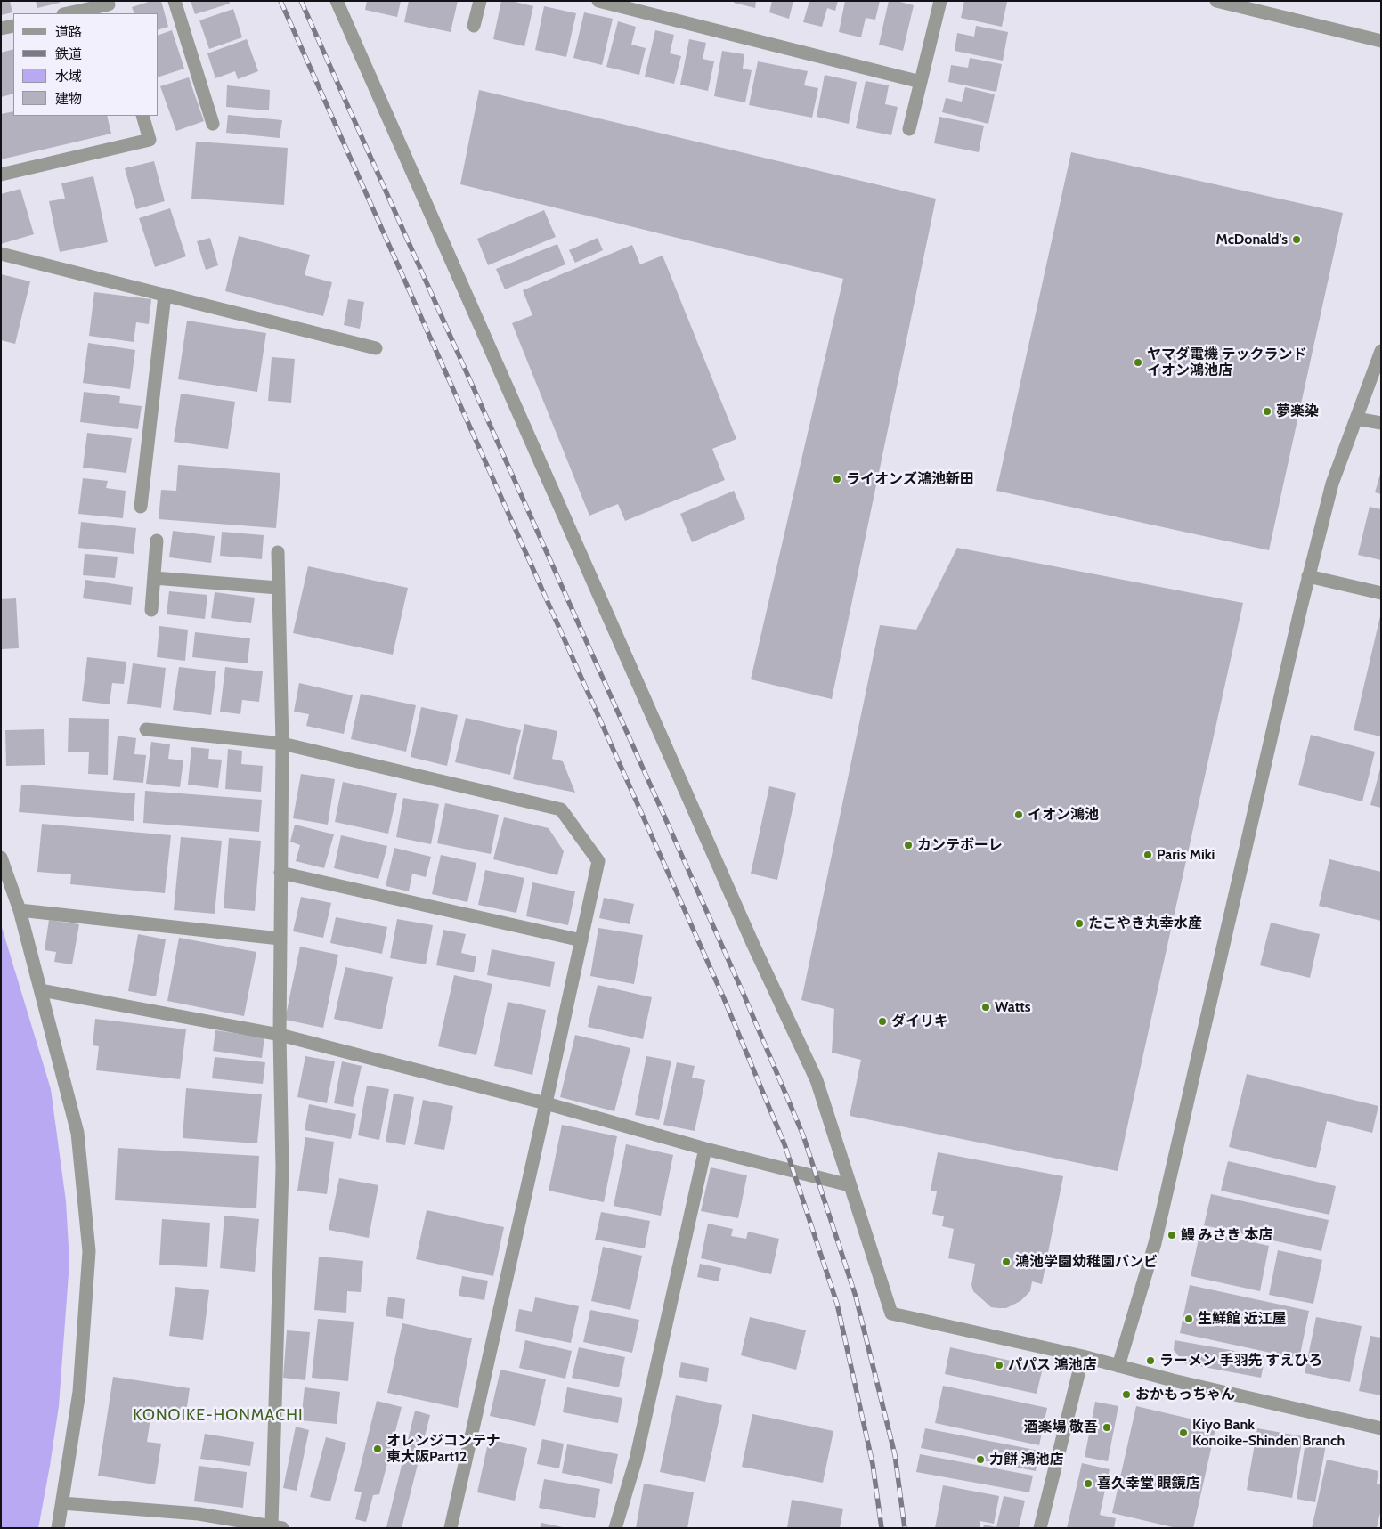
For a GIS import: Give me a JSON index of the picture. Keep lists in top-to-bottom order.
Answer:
{
  "districts": ["KONOIKE-HONMACHI"],
  "places": [
    "McDonald's",
    "ヤマダ電機 テックランド イオン鴻池店",
    "夢楽染",
    "ライオンズ鴻池新田",
    "イオン鴻池",
    "カンテボーレ",
    "Paris Miki",
    "たこやき丸幸水産",
    "Watts",
    "ダイリキ",
    "鰻 みさき 本店",
    "鴻池学園幼稚園バンビ",
    "生鮮館 近江屋",
    "ラーメン 手羽先 すえひろ",
    "パパス 鴻池店",
    "おかもっちゃん",
    "酒楽場 敬吾",
    "Kiyo Bank Konoike-Shinden Branch",
    "オレンジコンテナ 東大阪Part12",
    "力餅 鴻池店",
    "喜久幸堂 眼鏡店"
  ],
  "legend": [
    "道路",
    "鉄道",
    "水域",
    "建物"
  ]
}
